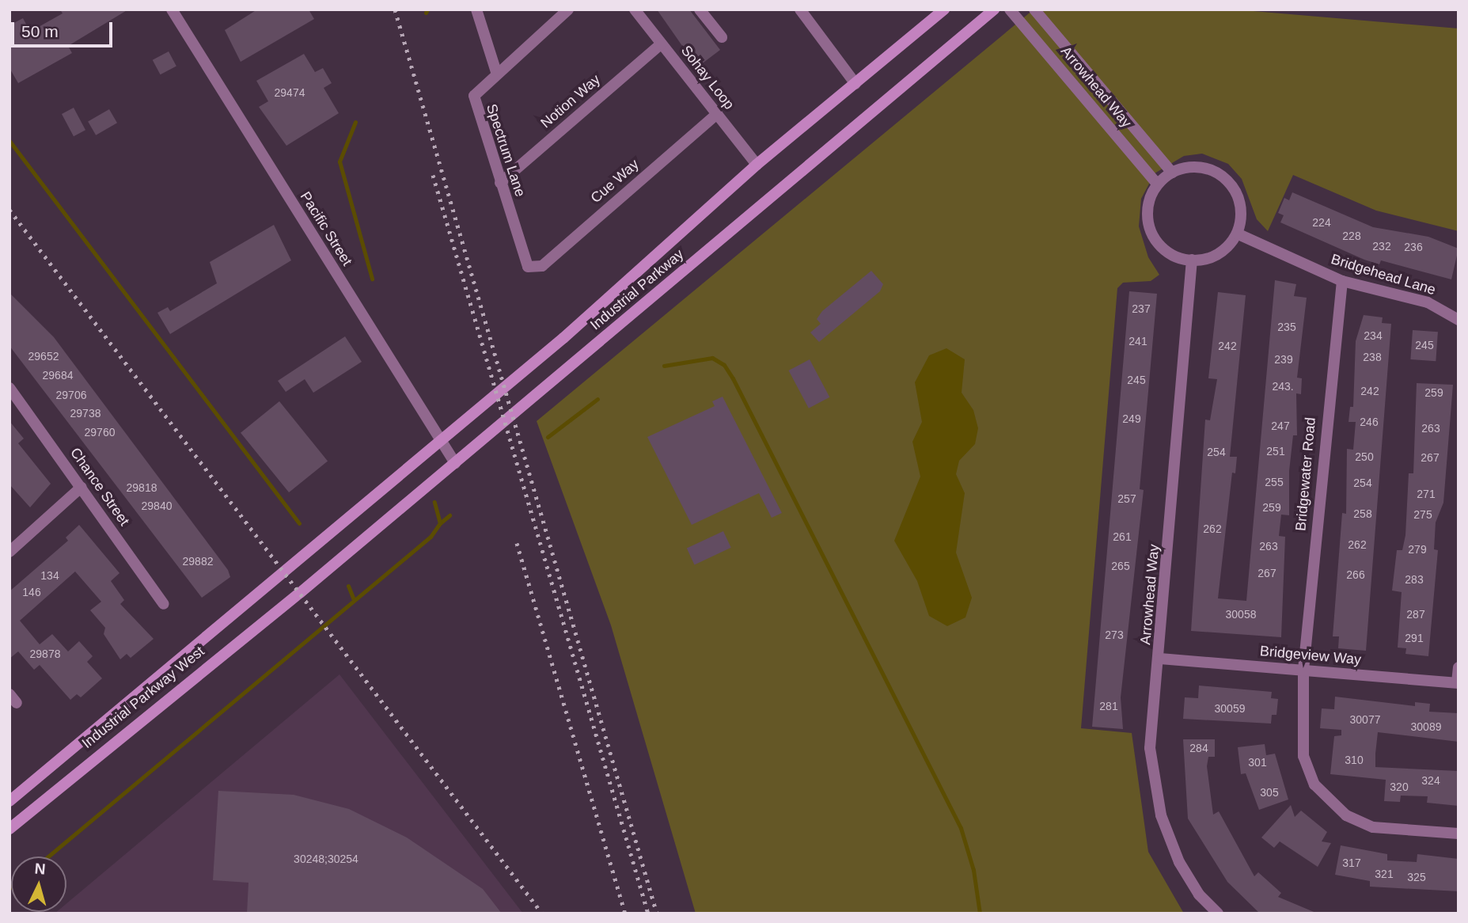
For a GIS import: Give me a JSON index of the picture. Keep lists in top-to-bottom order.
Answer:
{
  "streets": {
    "main road": ["Industrial Parkway", "Industrial Parkway West"],
    "street": [
      "Sohay Loop",
      "Arrowhead Way",
      "Notion Way",
      "Spectrum Lane",
      "Cue Way",
      "Pacific Street",
      "Bridgehead Lane",
      "Bridgewater Road",
      "Chance Street",
      "Bridgeview Way"
    ]
  },
  "crossings": [
    ["Sohay Loop", "Notion Way"],
    ["Sohay Loop", "Cue Way"],
    ["Sohay Loop", "Industrial Parkway"],
    ["Arrowhead Way", "Bridgehead Lane"],
    ["Arrowhead Way", "Bridgeview Way"],
    ["Notion Way", "Spectrum Lane"],
    ["Spectrum Lane", "Cue Way"],
    ["Pacific Street", "Industrial Parkway"],
    ["Bridgehead Lane", "Bridgewater Road"],
    ["Industrial Parkway", "Industrial Parkway West"],
    ["Bridgewater Road", "Bridgeview Way"]
  ],
  "house_numbers": [
    "29474",
    "224",
    "228",
    "232",
    "236",
    "237",
    "235",
    "234",
    "241",
    "245",
    "242",
    "29652",
    "238",
    "239",
    "29684",
    "245",
    "243.",
    "242",
    "259",
    "29706",
    "29738",
    "249",
    "246",
    "247",
    "263",
    "29760",
    "251",
    "254",
    "250",
    "267",
    "255",
    "254",
    "29818",
    "271",
    "257",
    "29840",
    "259",
    "258",
    "275",
    "262",
    "261",
    "262",
    "263",
    "279",
    "29882",
    "265",
    "267",
    "266",
    "134",
    "283",
    "146",
    "30058",
    "287",
    "273",
    "291",
    "29878",
    "281",
    "30059",
    "30077",
    "30089",
    "284",
    "310",
    "301",
    "324",
    "320",
    "305",
    "30248;30254",
    "317",
    "321",
    "325"
  ],
  "scale_bar": "50 m",
  "north": "top"
}
